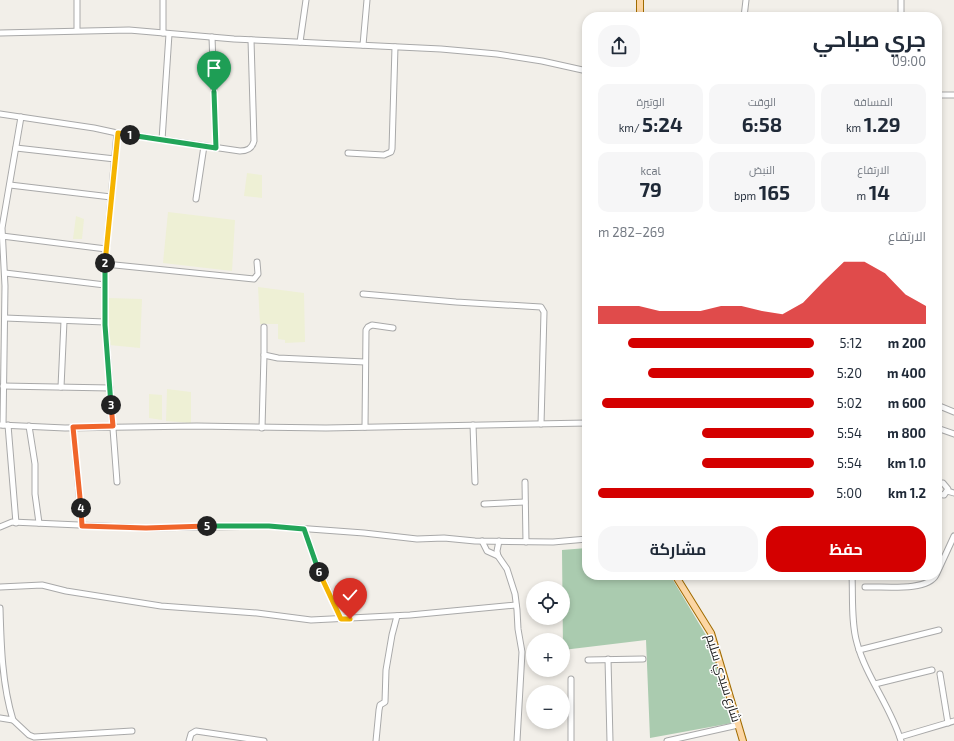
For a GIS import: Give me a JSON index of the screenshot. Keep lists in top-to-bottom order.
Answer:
{
  "streets": {
    "main road": ["شارع سيدي سليم"]
  },
  "page": {
    "heading": ["جري صباحي", "09:00"],
    "stats": [
      ["المسافة", "1.29 km"],
      ["الوقت", "6:58"],
      ["الوتيرة", "5:24 /km"],
      ["الارتفاع", "14 m"],
      ["النبض", "165 bpm"],
      ["kcal", "79"]
    ],
    "pins": [
      "1",
      "2",
      "3",
      "4",
      "5",
      "6"
    ],
    "chart": ["الارتفاع", "269–282 m"],
    "list": [
      {
        "name": "200 m",
        "note": "5:12"
      },
      {
        "name": "400 m",
        "note": "5:20"
      },
      {
        "name": "600 m",
        "note": "5:02"
      },
      {
        "name": "800 m",
        "note": "5:54"
      },
      {
        "name": "1.0 km",
        "note": "5:54"
      },
      {
        "name": "1.2 km",
        "note": "5:00"
      }
    ],
    "buttons": ["حفظ", "مشاركة"],
    "map_buttons": ["+", "−"]
  }
}
